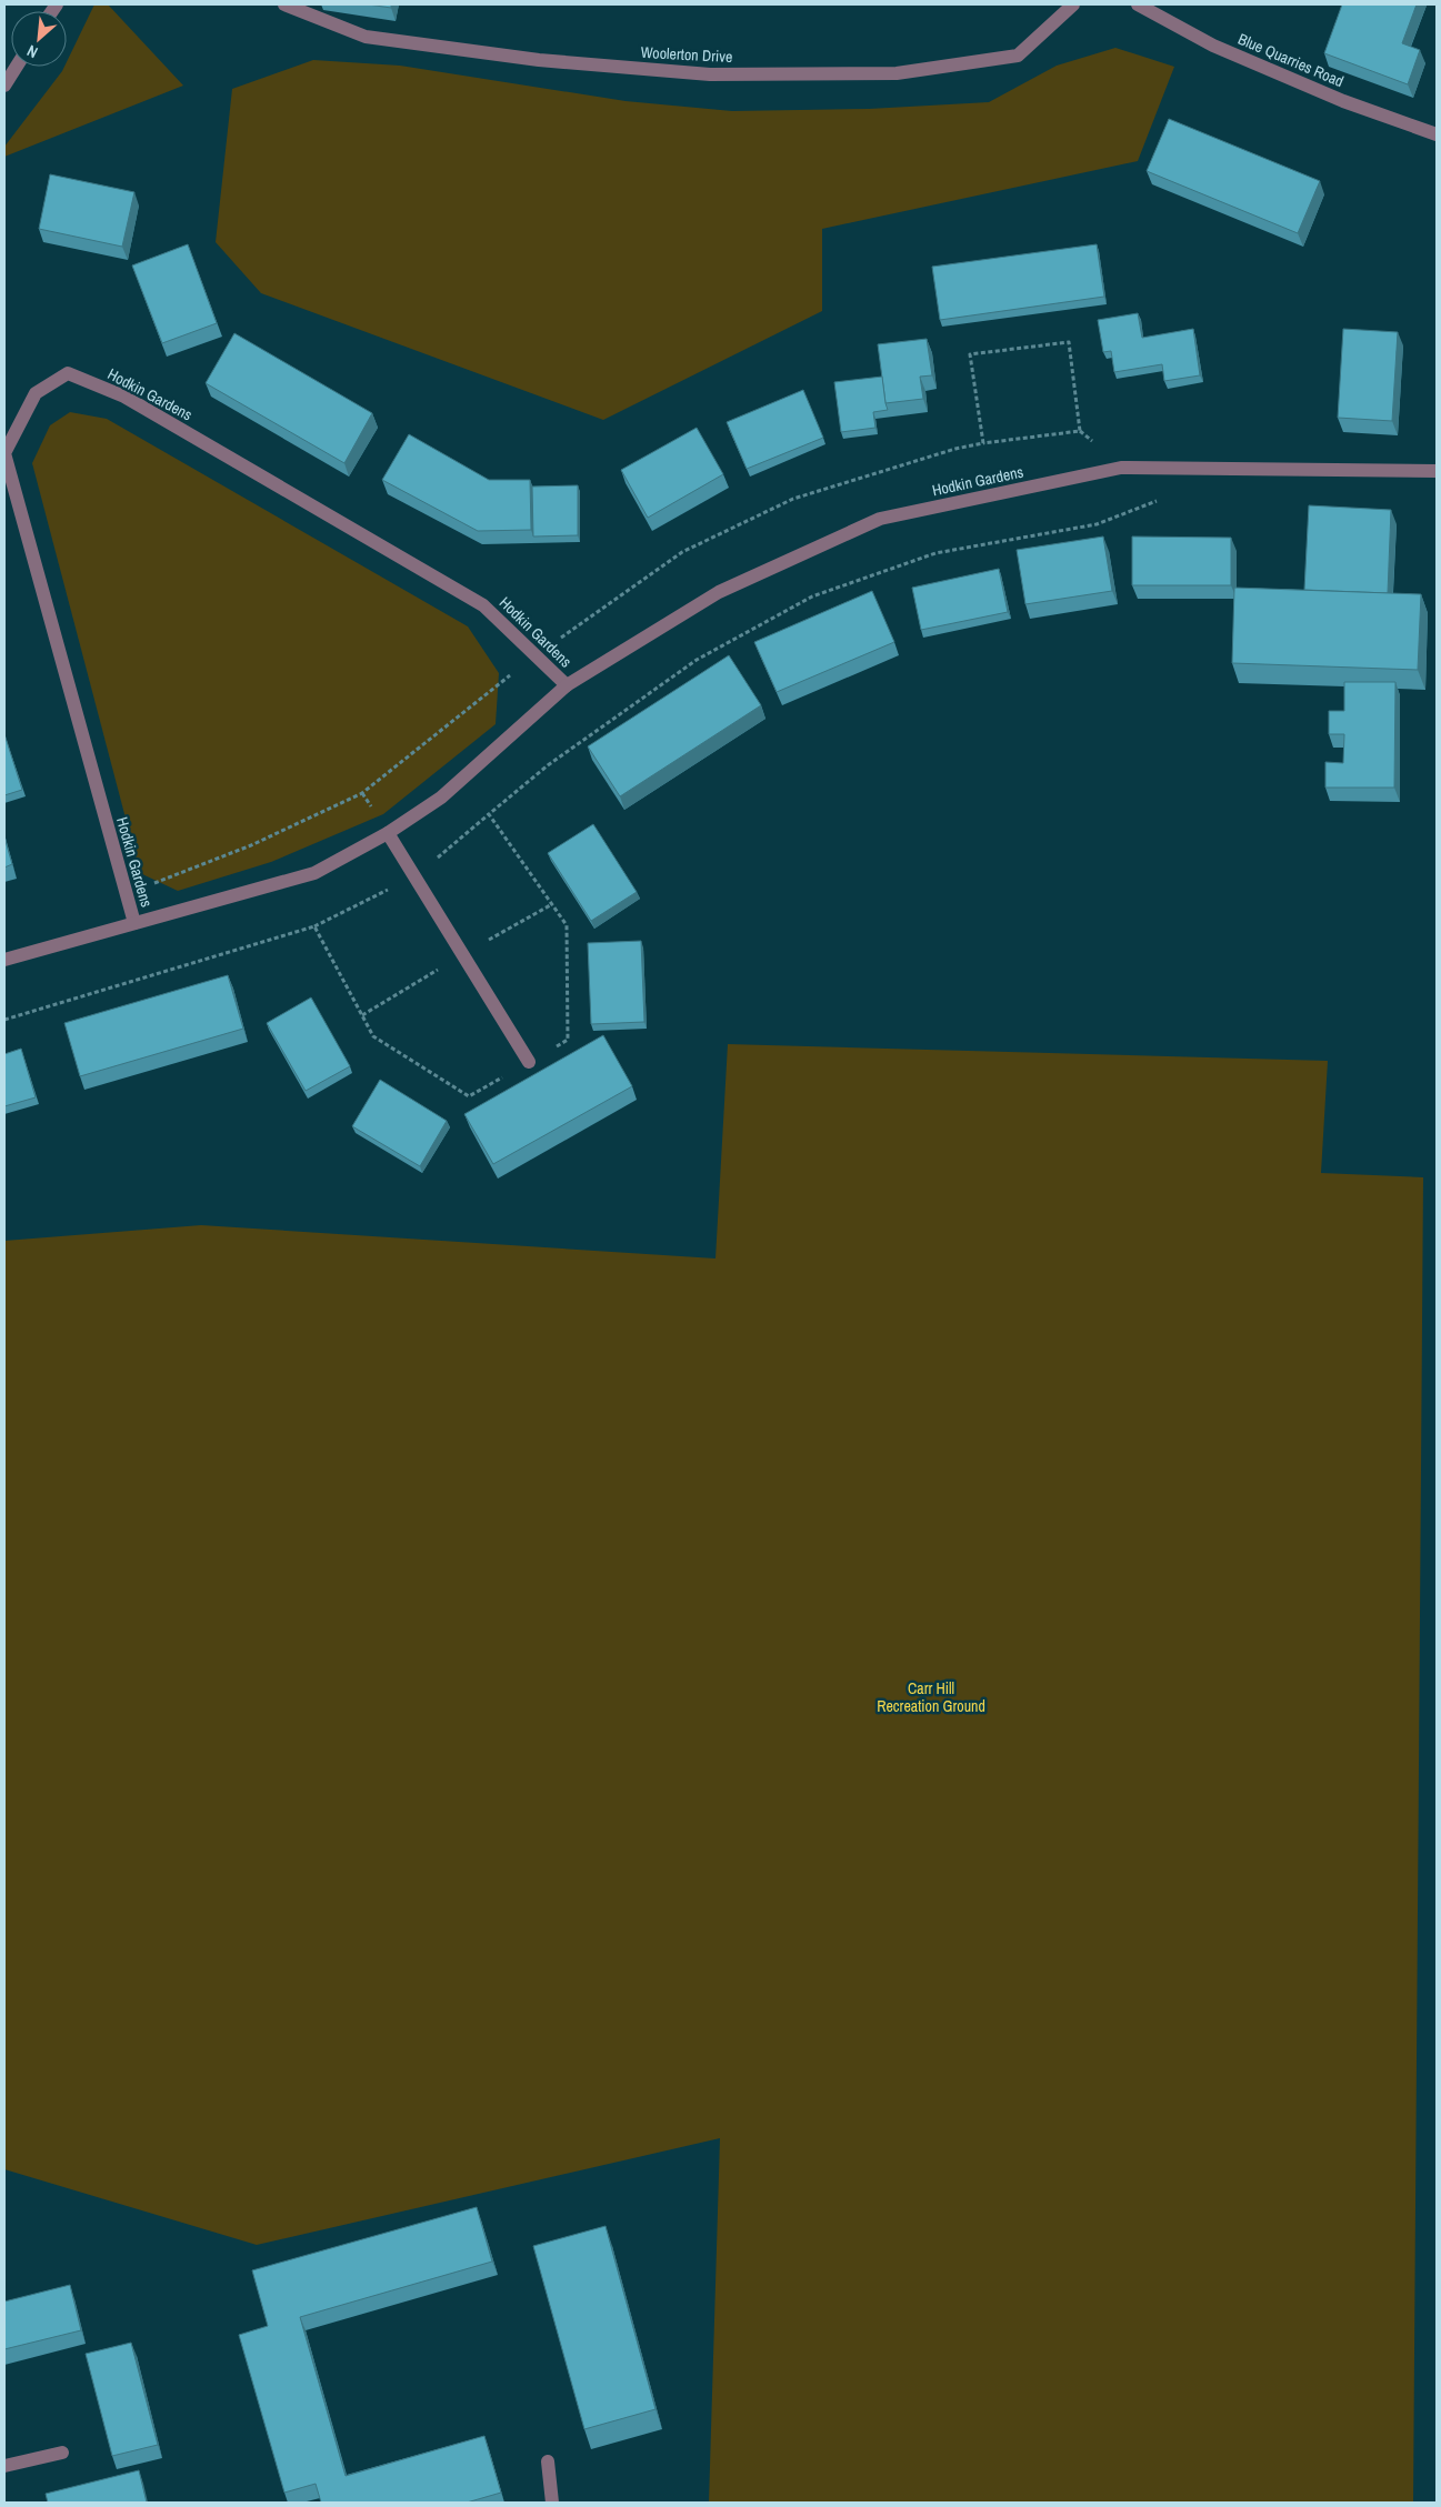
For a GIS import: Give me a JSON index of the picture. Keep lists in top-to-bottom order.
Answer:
{
  "streets": {
    "street": ["Woolerton Drive", "Blue Quarries Road", "Hodkin Gardens"]
  },
  "parks": ["Carr Hill Recreation Ground"],
  "north": "bottom left"
}
